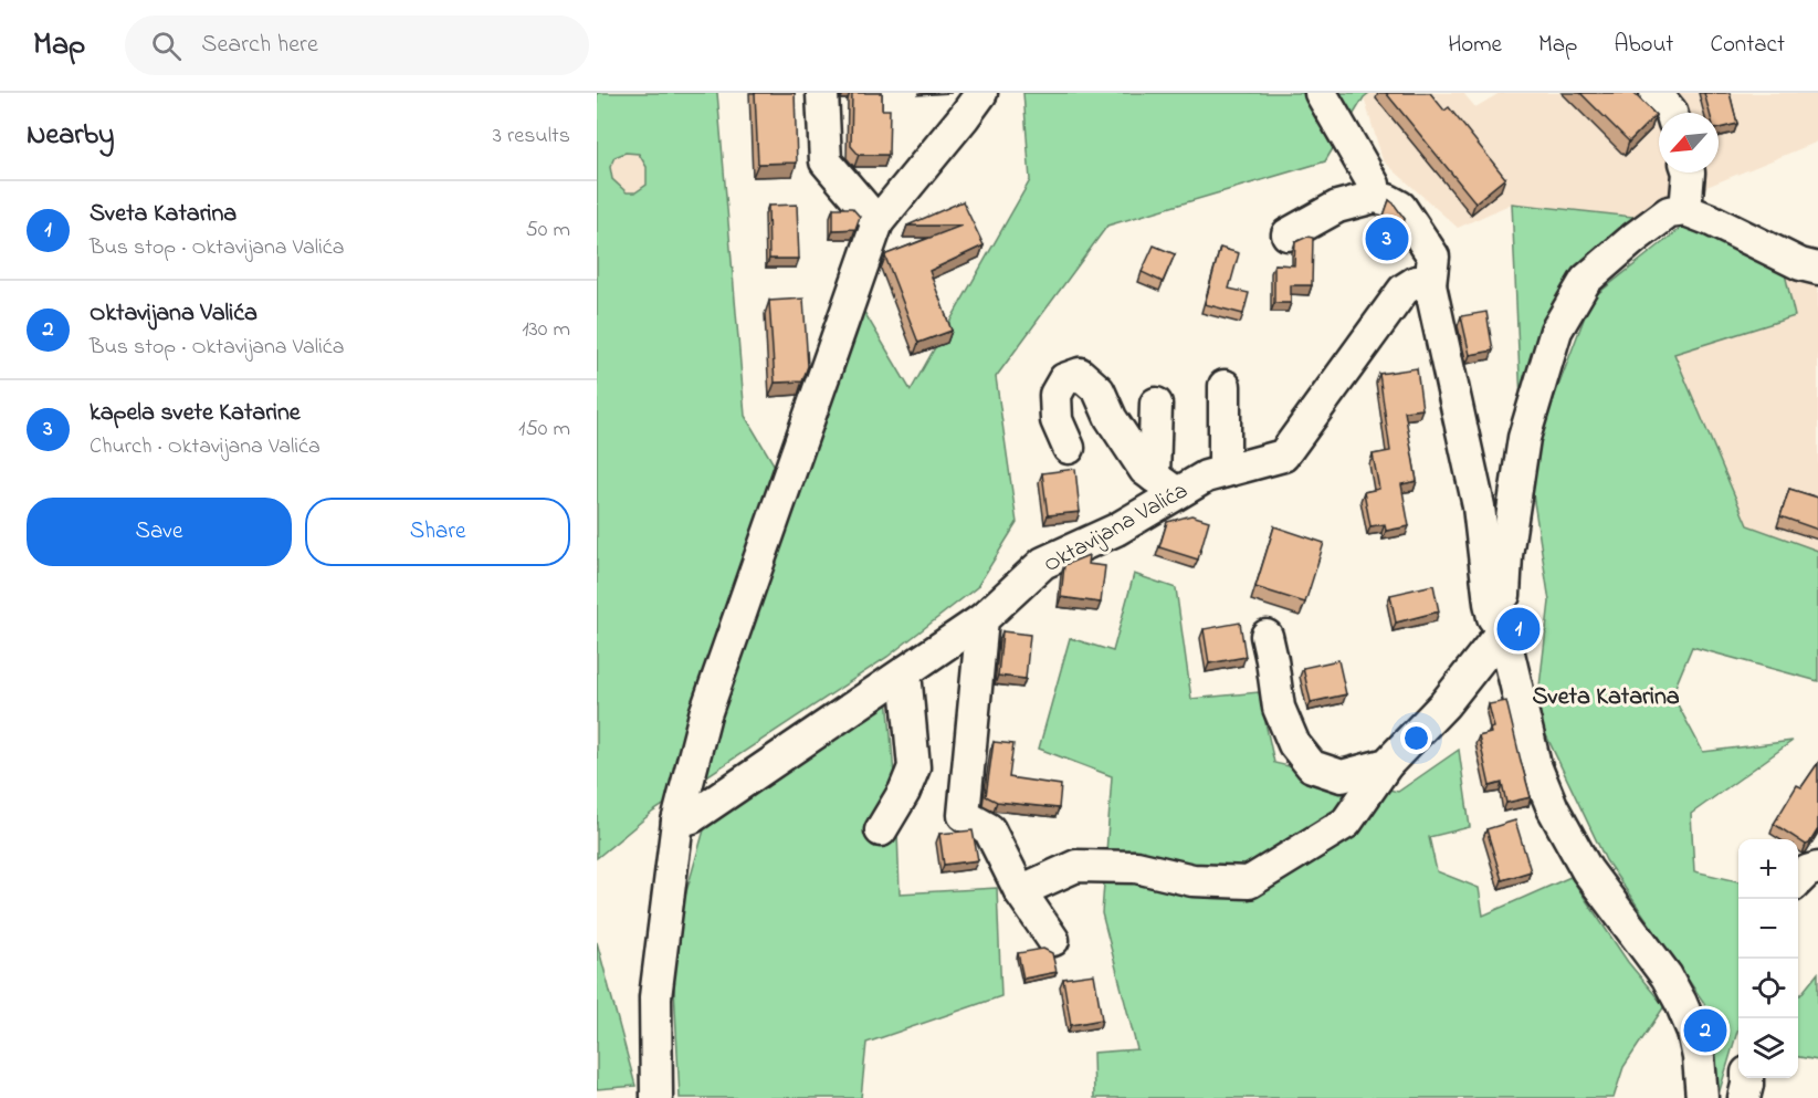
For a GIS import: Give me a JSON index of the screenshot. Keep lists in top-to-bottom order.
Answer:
{
  "streets": {
    "street": ["Oktavijana Valića"]
  },
  "districts": ["Sveta Katarina"],
  "north": "bottom left",
  "page": {
    "header": "Map",
    "search": "Search here",
    "nav": [
      "Home",
      "Map",
      "About",
      "Contact"
    ],
    "heading": ["Nearby", "3 results"],
    "list": [
      {
        "mark": "1",
        "name": "Sveta Katarina",
        "note": "Bus stop · Oktavijana Valića",
        "value": "50 m"
      },
      {
        "mark": "2",
        "name": "Oktavijana Valića",
        "note": "Bus stop · Oktavijana Valića",
        "value": "130 m"
      },
      {
        "mark": "3",
        "name": "kapela svete Katarine",
        "note": "Church · Oktavijana Valića",
        "value": "150 m"
      }
    ],
    "pins": ["3", "1", "2"],
    "buttons": ["Save", "Share"],
    "map_buttons": ["+", "−"]
  }
}
